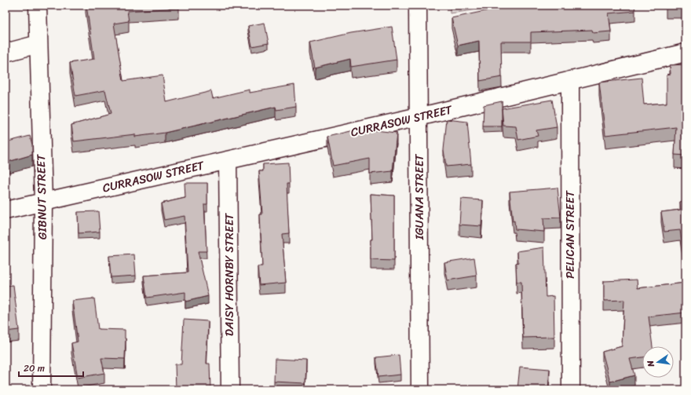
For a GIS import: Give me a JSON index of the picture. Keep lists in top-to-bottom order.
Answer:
{
  "streets": {
    "street": [
      "CURRASOW STREET",
      "GIBNUT STREET",
      "IGUANA STREET",
      "PELICAN STREET",
      "DAISY HORNBY STREET"
    ]
  },
  "crossings": [
    ["CURRASOW STREET", "GIBNUT STREET"],
    ["CURRASOW STREET", "IGUANA STREET"],
    ["CURRASOW STREET", "PELICAN STREET"],
    ["CURRASOW STREET", "DAISY HORNBY STREET"]
  ],
  "scale_bar": "20 m",
  "north": "left"
}
